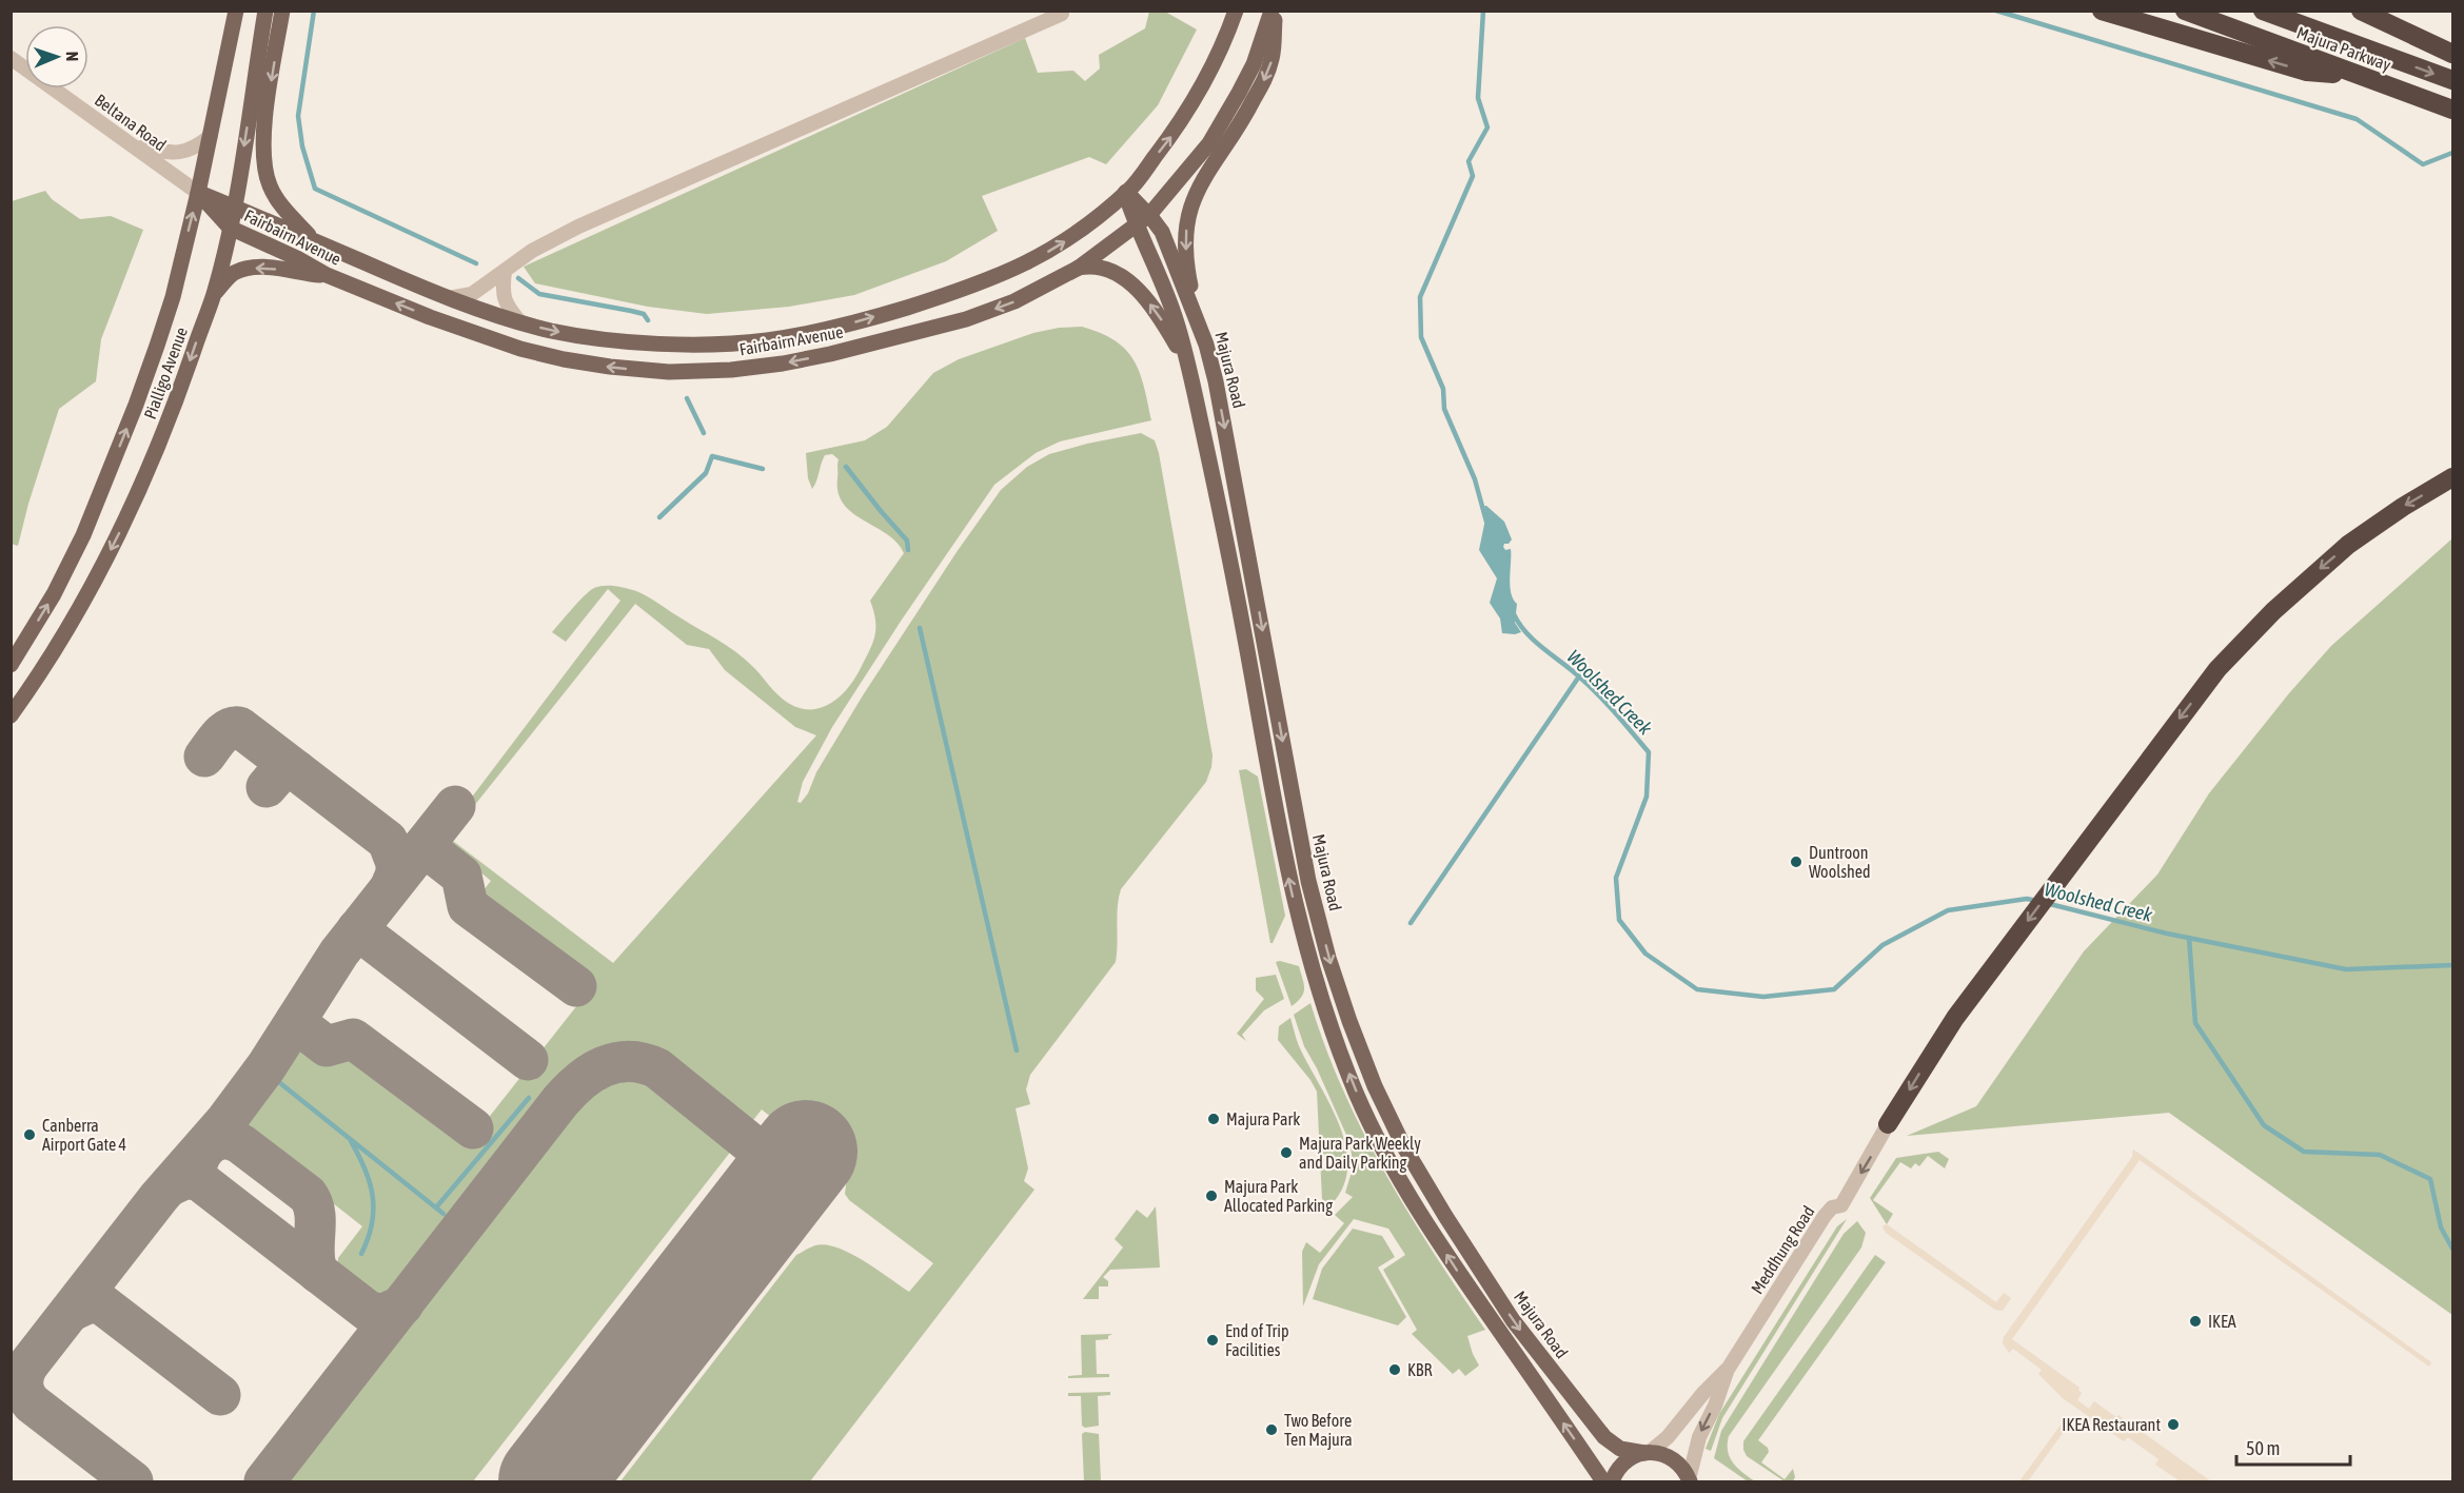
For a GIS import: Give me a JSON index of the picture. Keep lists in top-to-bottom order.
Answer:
{
  "streets": {
    "highway": ["Majura Parkway"],
    "main road": ["Fairbairn Avenue", "Majura Road", "Pialligo Avenue"],
    "street": ["Beltana Road", "Meddhung Road"]
  },
  "crossings": [
    ["Beltana Road", "Fairbairn Avenue"],
    ["Beltana Road", "Pialligo Avenue"],
    ["Fairbairn Avenue", "Majura Road"],
    ["Fairbairn Avenue", "Pialligo Avenue"],
    ["Majura Road", "Meddhung Road"]
  ],
  "one_way": ["Meddhung Road"],
  "water": ["Woolshed Creek"],
  "places": [
    "Duntroon Woolshed",
    "Majura Park",
    "Canberra Airport Gate 4",
    "Majura Park Weekly and Daily Parking",
    "Majura Park Allocated Parking",
    "IKEA",
    "End of Trip Facilities",
    "KBR",
    "IKEA Restaurant",
    "Two Before Ten Majura"
  ],
  "scale_bar": "50 m",
  "north": "right"
}
